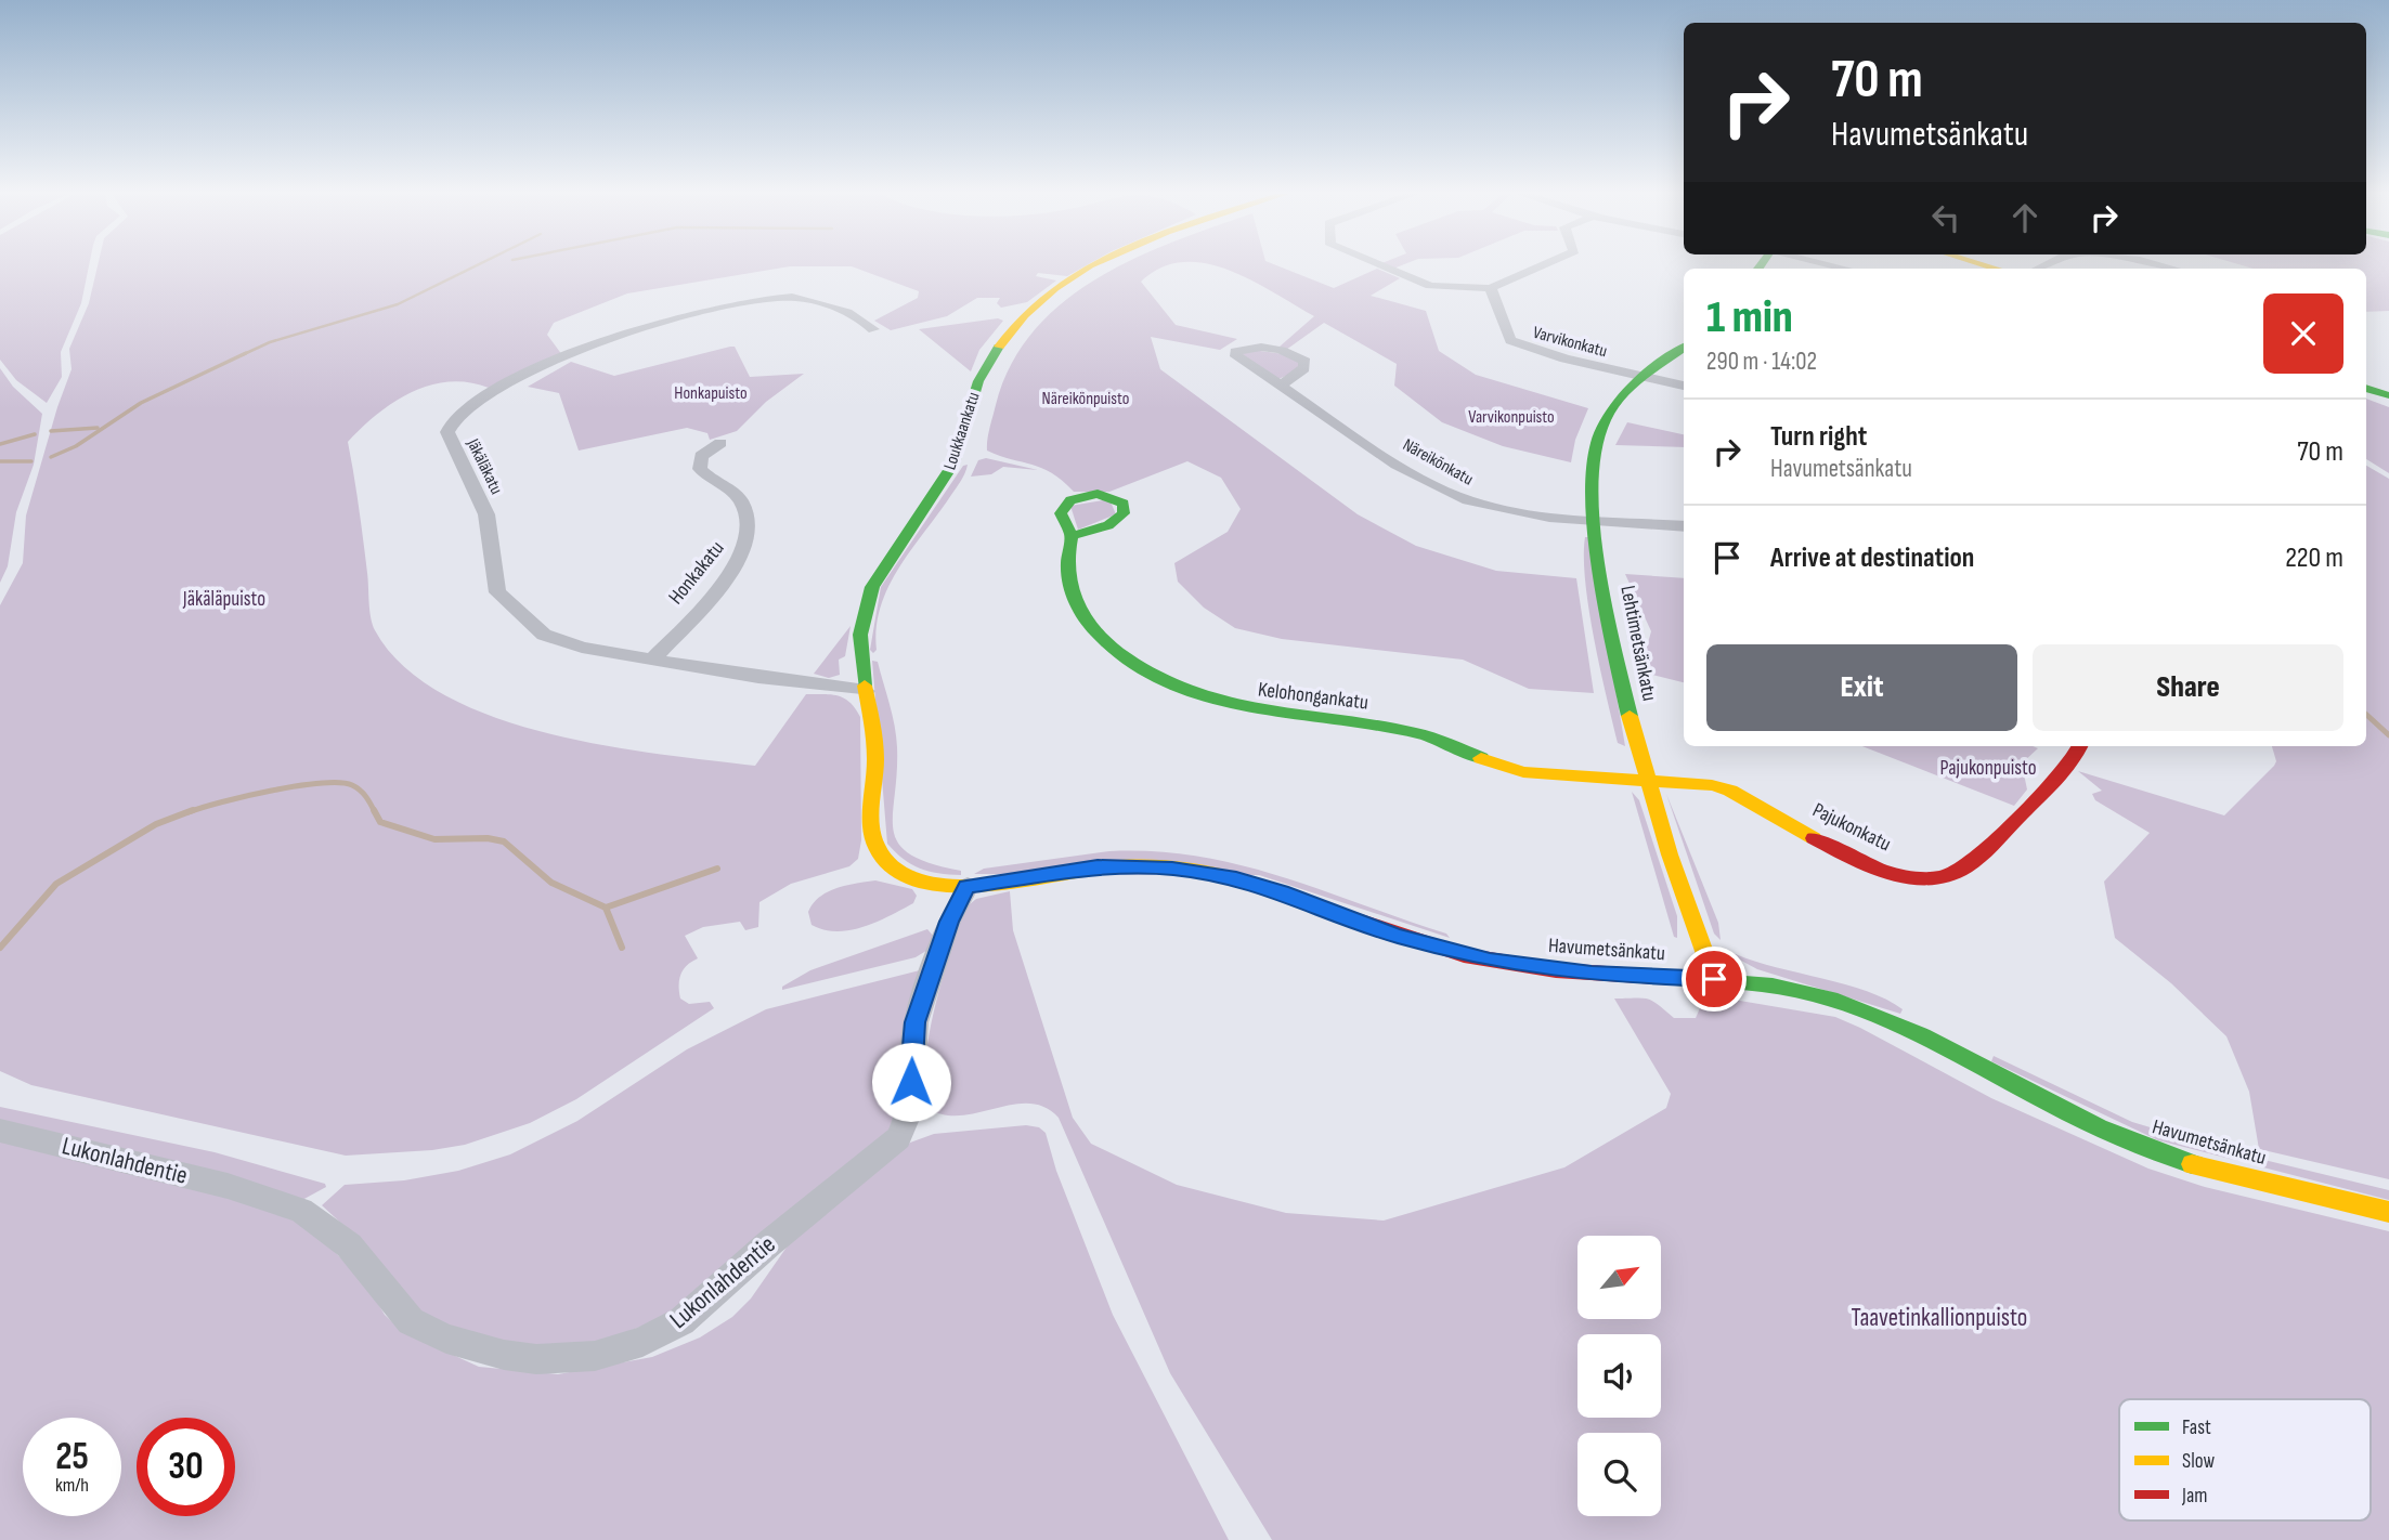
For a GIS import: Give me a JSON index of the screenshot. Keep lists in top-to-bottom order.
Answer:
{
  "streets": {
    "street": [
      "Varvikonkatu",
      "Loukkaankatu",
      "Näreikönkatu",
      "Jäkäläkatu",
      "Honkakatu",
      "Lehtimetsänkatu",
      "Kelohongankatu",
      "Pajukonkatu",
      "Havumetsänkatu",
      "Lukonlahdentie"
    ]
  },
  "crossings": [
    ["Varvikonkatu", "Lehtimetsänkatu"],
    ["Loukkaankatu", "Jäkäläkatu"],
    ["Loukkaankatu", "Havumetsänkatu"],
    ["Näreikönkatu", "Lehtimetsänkatu"],
    ["Jäkäläkatu", "Honkakatu"],
    ["Lehtimetsänkatu", "Kelohongankatu"],
    ["Lehtimetsänkatu", "Pajukonkatu"],
    ["Lehtimetsänkatu", "Havumetsänkatu"],
    ["Kelohongankatu", "Pajukonkatu"],
    ["Havumetsänkatu", "Lukonlahdentie"]
  ],
  "parks": [
    "Honkapuisto",
    "Näreikönpuisto",
    "Varvikonpuisto",
    "Jäkäläpuisto",
    "Pajukonpuisto",
    "Taavetinkallionpuisto"
  ],
  "legend": ["Fast", "Slow", "Jam"],
  "north": "top right",
  "page": {
    "turn": ["70 m", "Havumetsänkatu"],
    "heading": ["1 min", "290 m · 14:02"],
    "list": [
      {
        "name": "Turn right",
        "note": "Havumetsänkatu",
        "value": "70 m"
      },
      {
        "name": "Arrive at destination",
        "value": "220 m"
      }
    ],
    "buttons": ["Exit", "Share"],
    "speed": "25 km/h",
    "limit": "30"
  }
}
